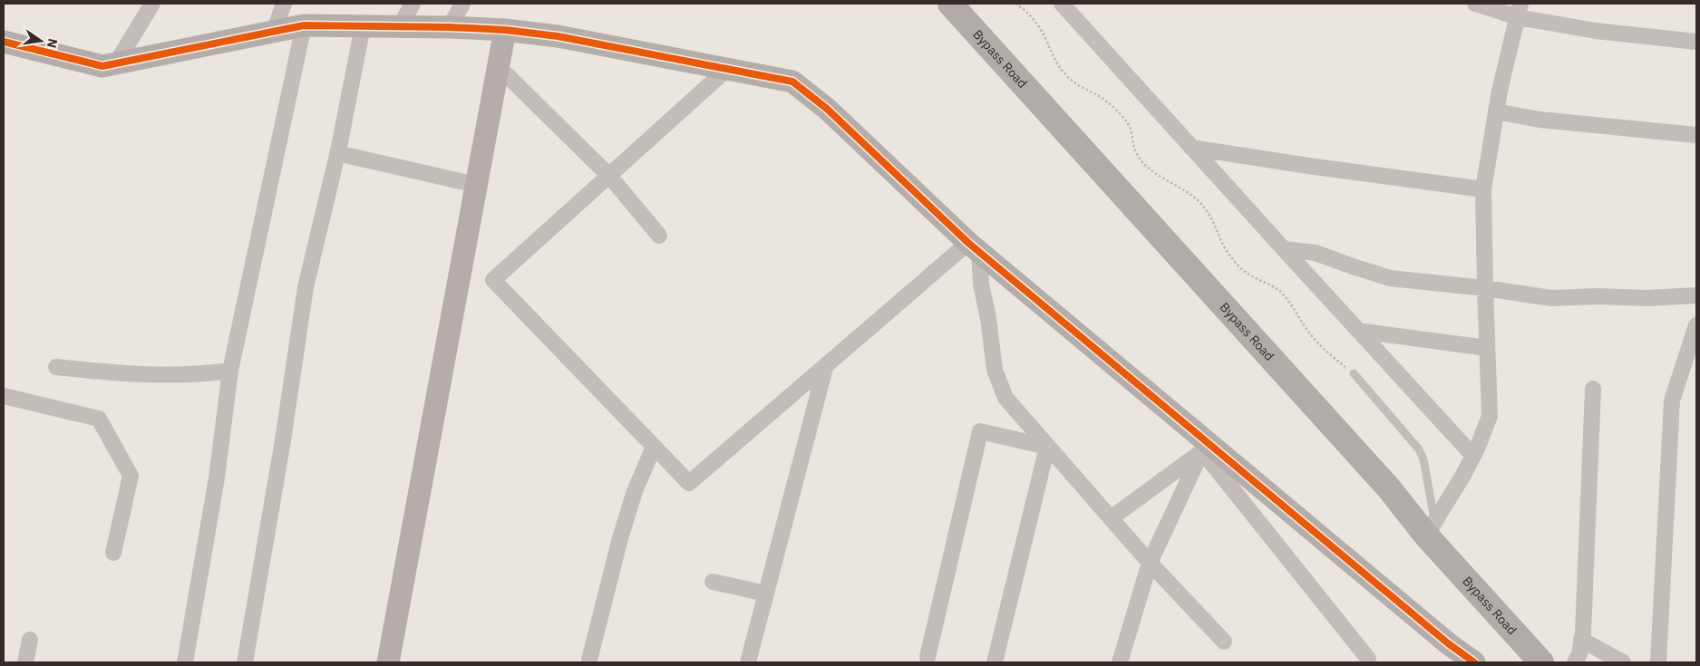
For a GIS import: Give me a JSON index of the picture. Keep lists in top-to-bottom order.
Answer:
{
  "streets": {
    "main road": ["Bypass Road"]
  },
  "north": "right"
}
